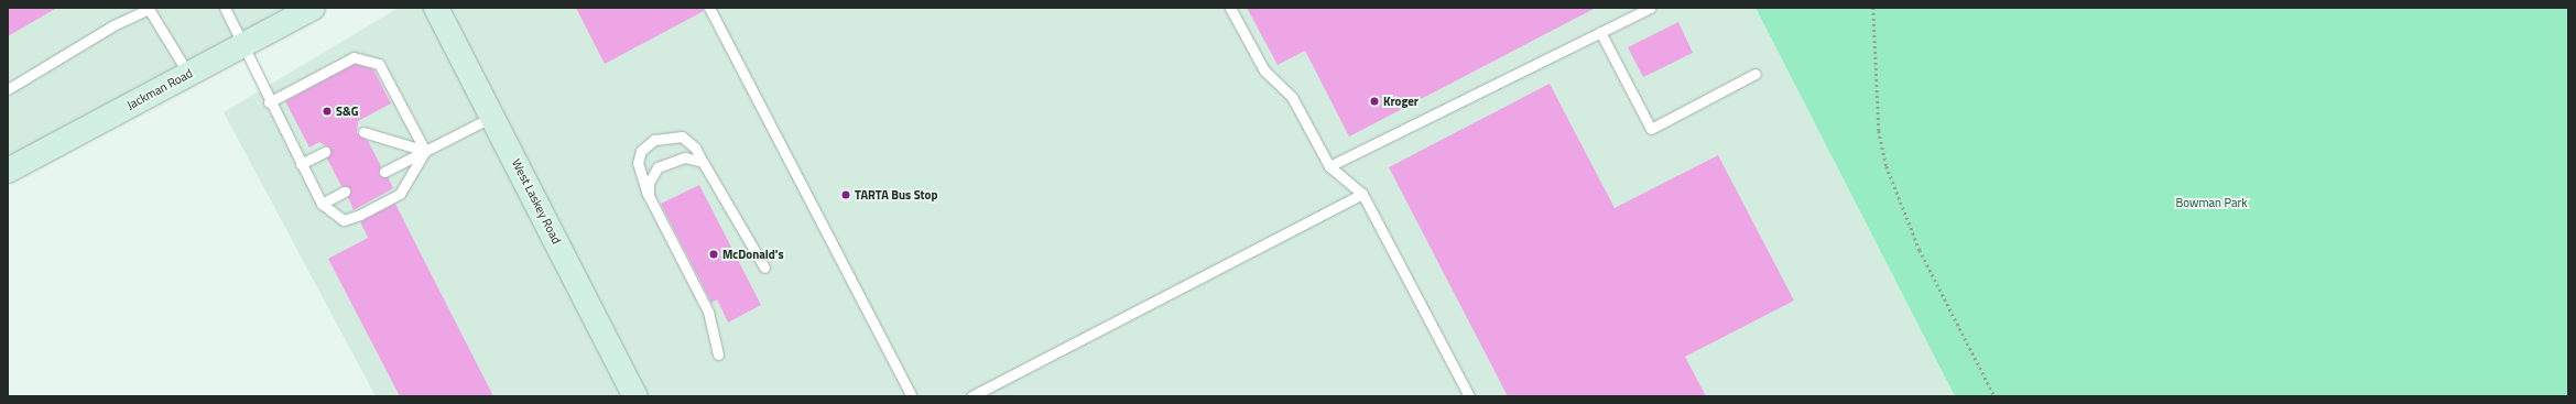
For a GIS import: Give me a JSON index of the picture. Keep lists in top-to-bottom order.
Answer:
{
  "streets": {
    "main road": ["Jackman Road", "West Laskey Road"]
  },
  "parks": ["Bowman Park"],
  "places": [
    "Kroger",
    "S&G",
    "TARTA Bus Stop",
    "McDonald's"
  ]
}
